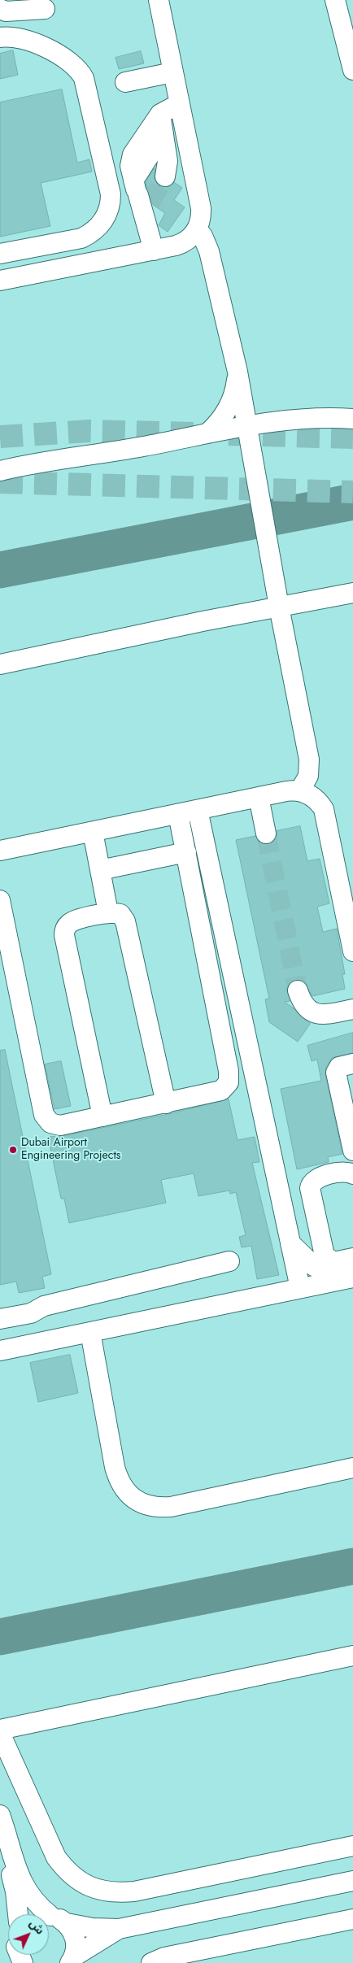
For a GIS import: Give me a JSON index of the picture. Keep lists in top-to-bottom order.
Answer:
{
  "places": ["Dubai Airport Engineering Projects"],
  "north": "top right"
}
